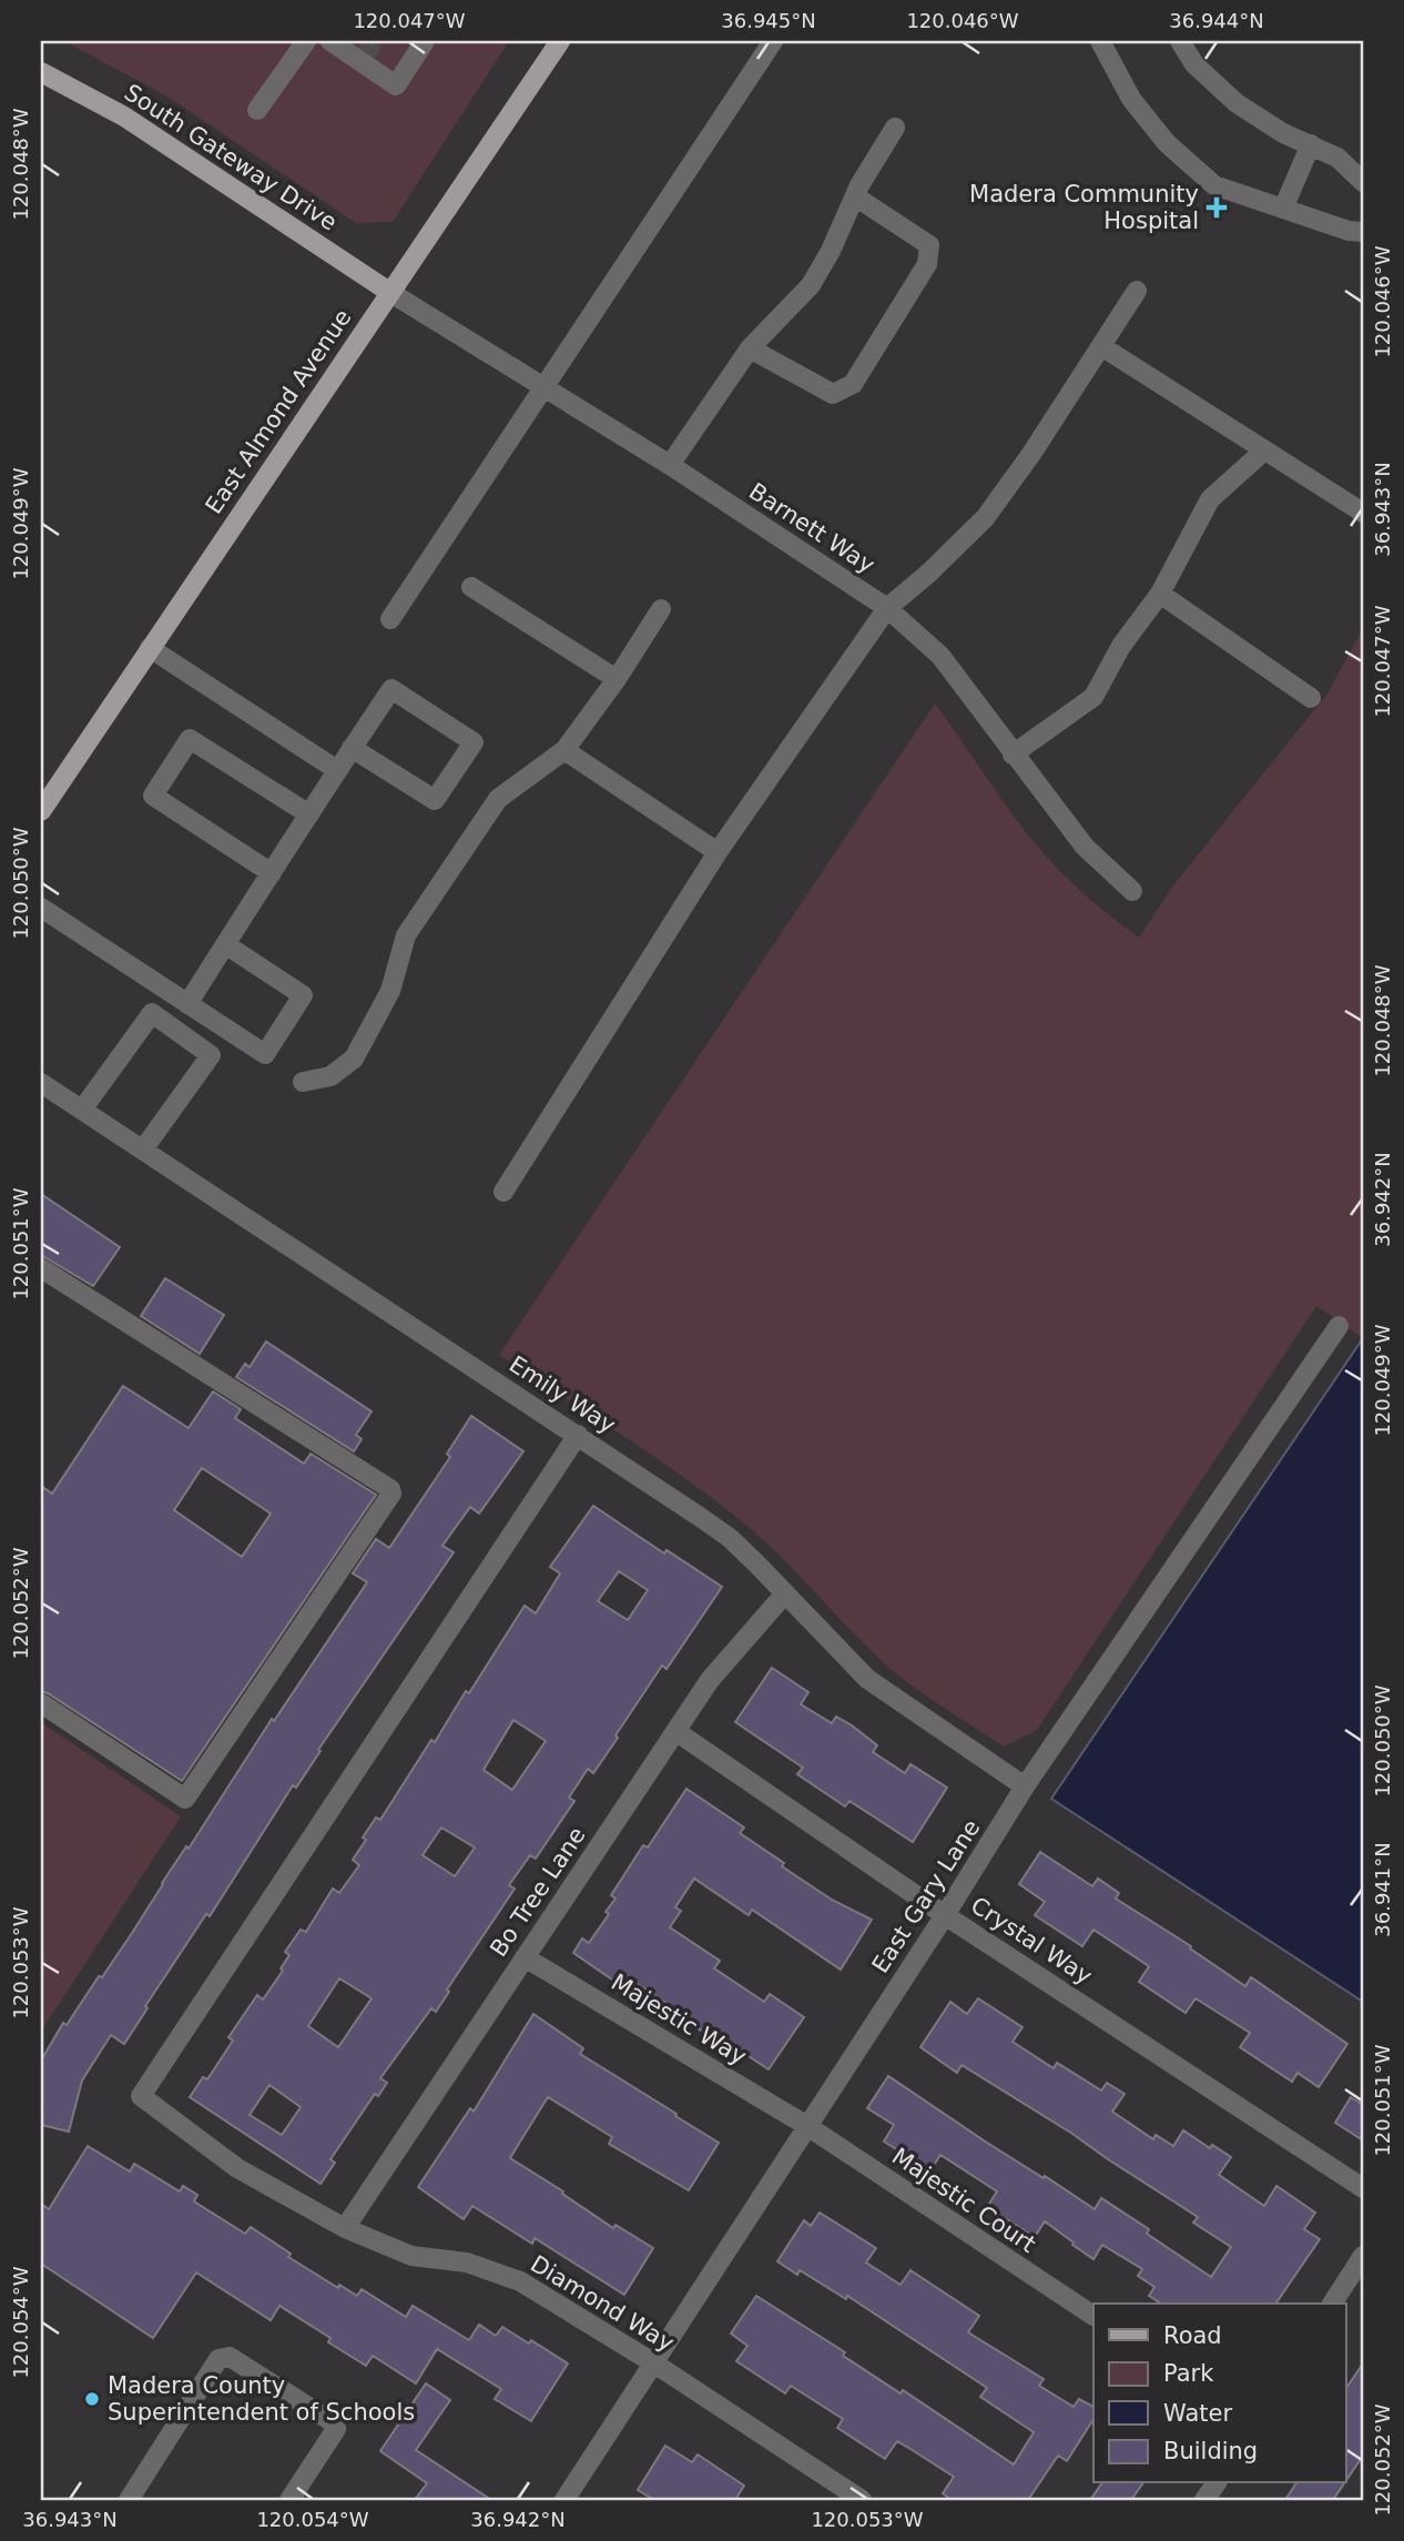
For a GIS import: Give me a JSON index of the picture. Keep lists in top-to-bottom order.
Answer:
{
  "streets": {
    "main road": ["South Gateway Drive", "East Almond Avenue"],
    "street": [
      "Barnett Way",
      "Emily Way",
      "Bo Tree Lane",
      "East Gary Lane",
      "Crystal Way",
      "Majestic Way",
      "Majestic Court",
      "Diamond Way"
    ]
  },
  "crossings": [
    ["South Gateway Drive", "East Almond Avenue"],
    ["South Gateway Drive", "Barnett Way"],
    ["East Almond Avenue", "Barnett Way"],
    ["Emily Way", "Bo Tree Lane"],
    ["Emily Way", "East Gary Lane"],
    ["Emily Way", "Diamond Way"],
    ["Bo Tree Lane", "Crystal Way"],
    ["Bo Tree Lane", "Majestic Way"],
    ["Bo Tree Lane", "Diamond Way"],
    ["East Gary Lane", "Crystal Way"],
    ["East Gary Lane", "Majestic Way"],
    ["East Gary Lane", "Majestic Court"],
    ["East Gary Lane", "Diamond Way"],
    ["Majestic Way", "Majestic Court"]
  ],
  "places": {
    "health": ["Madera Community Hospital"],
    "other": ["Madera County Superintendent of Schools"]
  },
  "legend": [
    "Road",
    "Park",
    "Water",
    "Building"
  ],
  "coordinates": [
    "120.047°W",
    "36.945°N",
    "120.046°W",
    "36.944°N",
    "120.048°W",
    "36.943°N",
    "120.049°W",
    "120.050°W",
    "36.942°N",
    "120.051°W",
    "120.052°W",
    "36.941°N",
    "120.053°W",
    "120.054°W"
  ]
}
